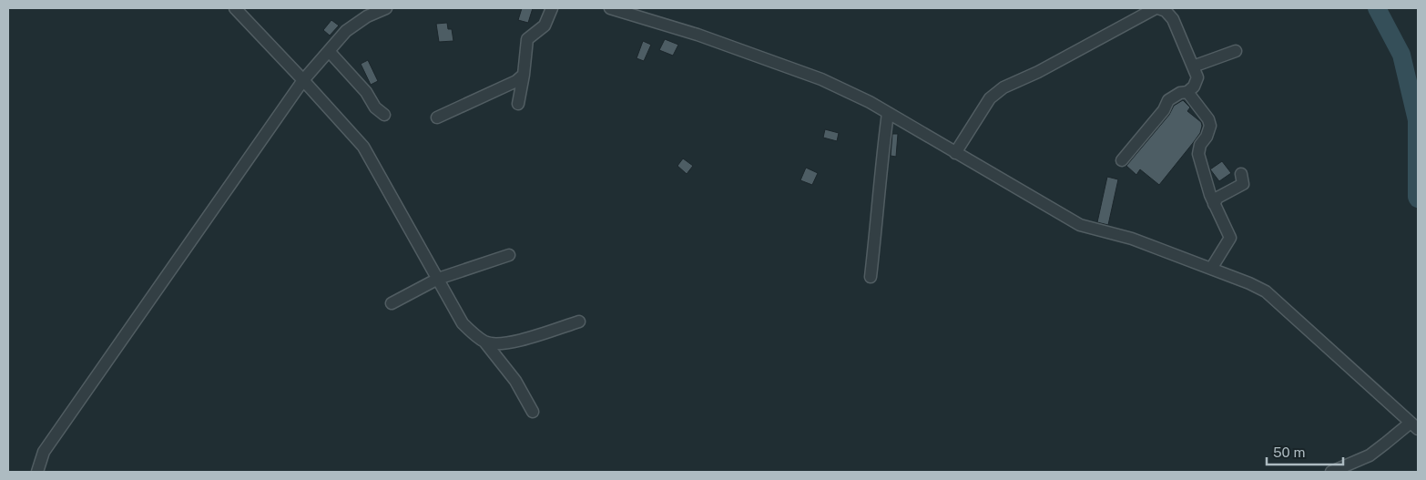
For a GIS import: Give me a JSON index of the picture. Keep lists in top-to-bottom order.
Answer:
{
  "scale_bar": "50 m"
}
